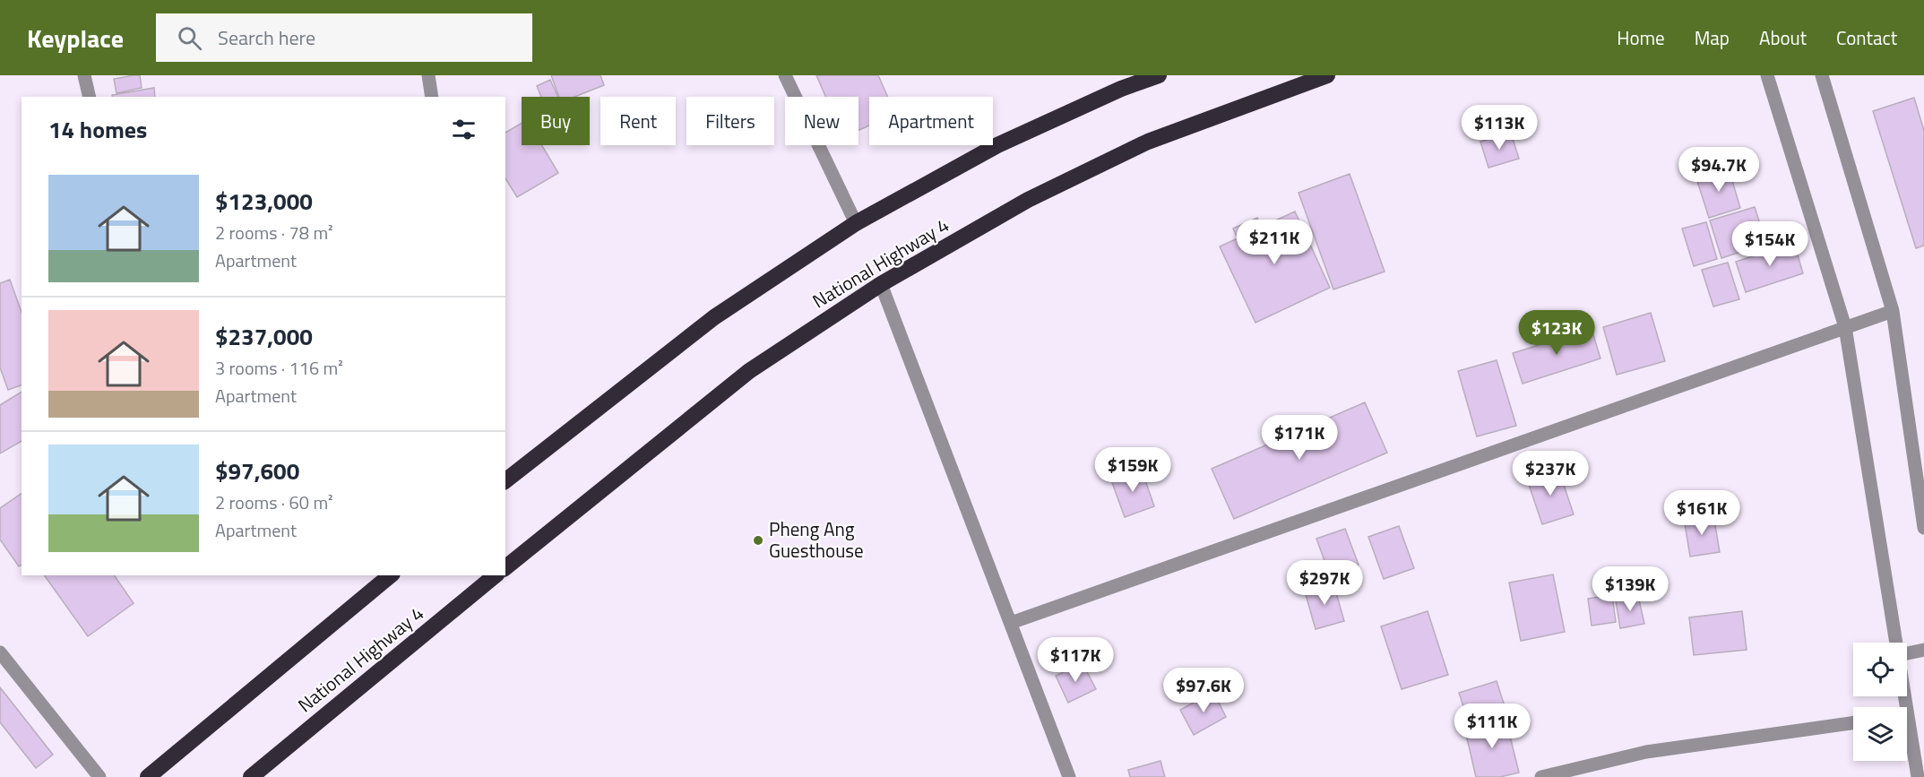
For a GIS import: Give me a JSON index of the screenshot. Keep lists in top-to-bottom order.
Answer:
{
  "streets": {
    "highway": ["National Highway 4"]
  },
  "places": ["Pheng Ang Guesthouse"],
  "page": {
    "header": "Keyplace",
    "search": "Search here",
    "nav": [
      "Home",
      "Map",
      "About",
      "Contact"
    ],
    "chip": [
      "Buy",
      "Rent",
      "Filters",
      "New",
      "Apartment"
    ],
    "heading": "14 homes",
    "price": [
      "$113K",
      "$94.7K",
      "$211K",
      "$154K",
      "$123K",
      "$171K",
      "$159K",
      "$237K",
      "$161K",
      "$297K",
      "$139K",
      "$117K",
      "$97.6K",
      "$111K"
    ],
    "list": [
      {
        "name": "$123,000",
        "note": "2 rooms · 78 m² · Apartment"
      },
      {
        "name": "$237,000",
        "note": "3 rooms · 116 m² · Apartment"
      },
      {
        "name": "$97,600",
        "note": "2 rooms · 60 m² · Apartment"
      }
    ]
  }
}
